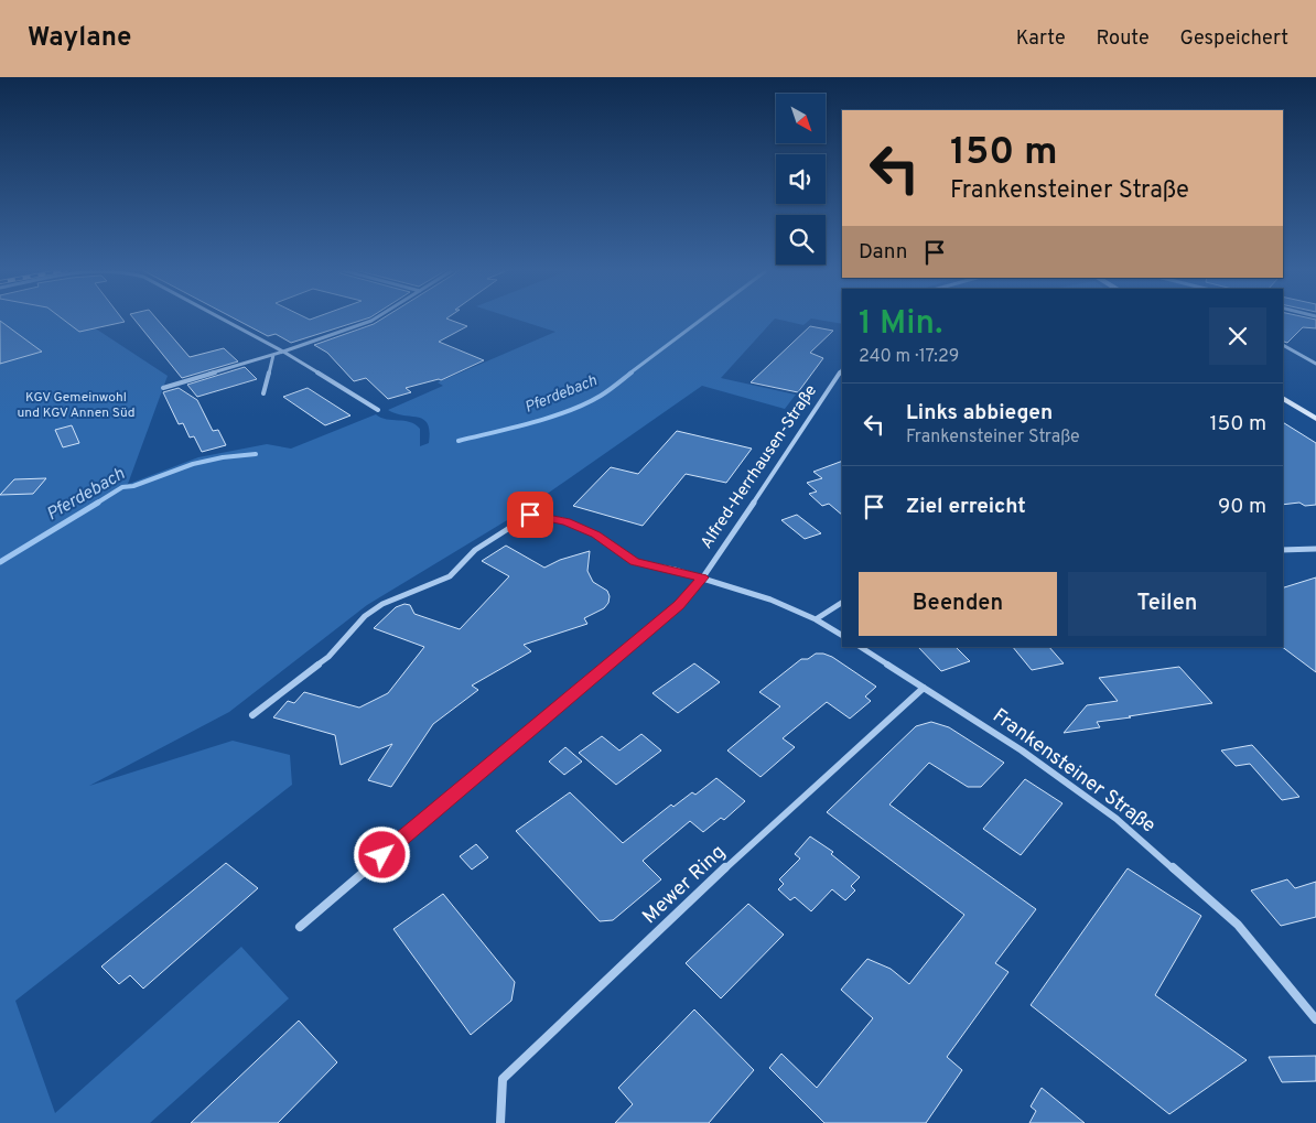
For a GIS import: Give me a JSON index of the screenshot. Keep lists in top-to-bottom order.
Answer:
{
  "streets": {
    "street": ["Alfred-Herrhausen-Straße", "Frankensteiner Straße", "Mewer Ring"]
  },
  "crossings": [
    ["Frankensteiner Straße", "Mewer Ring"]
  ],
  "water": ["Pferdebach"],
  "parks": ["KGV Gemeinwohl und KGV Annen Süd"],
  "north": "bottom right",
  "page": {
    "header": "Waylane",
    "nav": ["Karte", "Route", "Gespeichert"],
    "turn": ["150 m", "Frankensteiner Straße"],
    "then": "Dann",
    "heading": ["1 Min.", "240 m · 17:29"],
    "list": [
      {
        "name": "Links abbiegen",
        "note": "Frankensteiner Straße",
        "value": "150 m"
      },
      {
        "name": "Ziel erreicht",
        "value": "90 m"
      }
    ],
    "buttons": ["Beenden", "Teilen"]
  }
}
